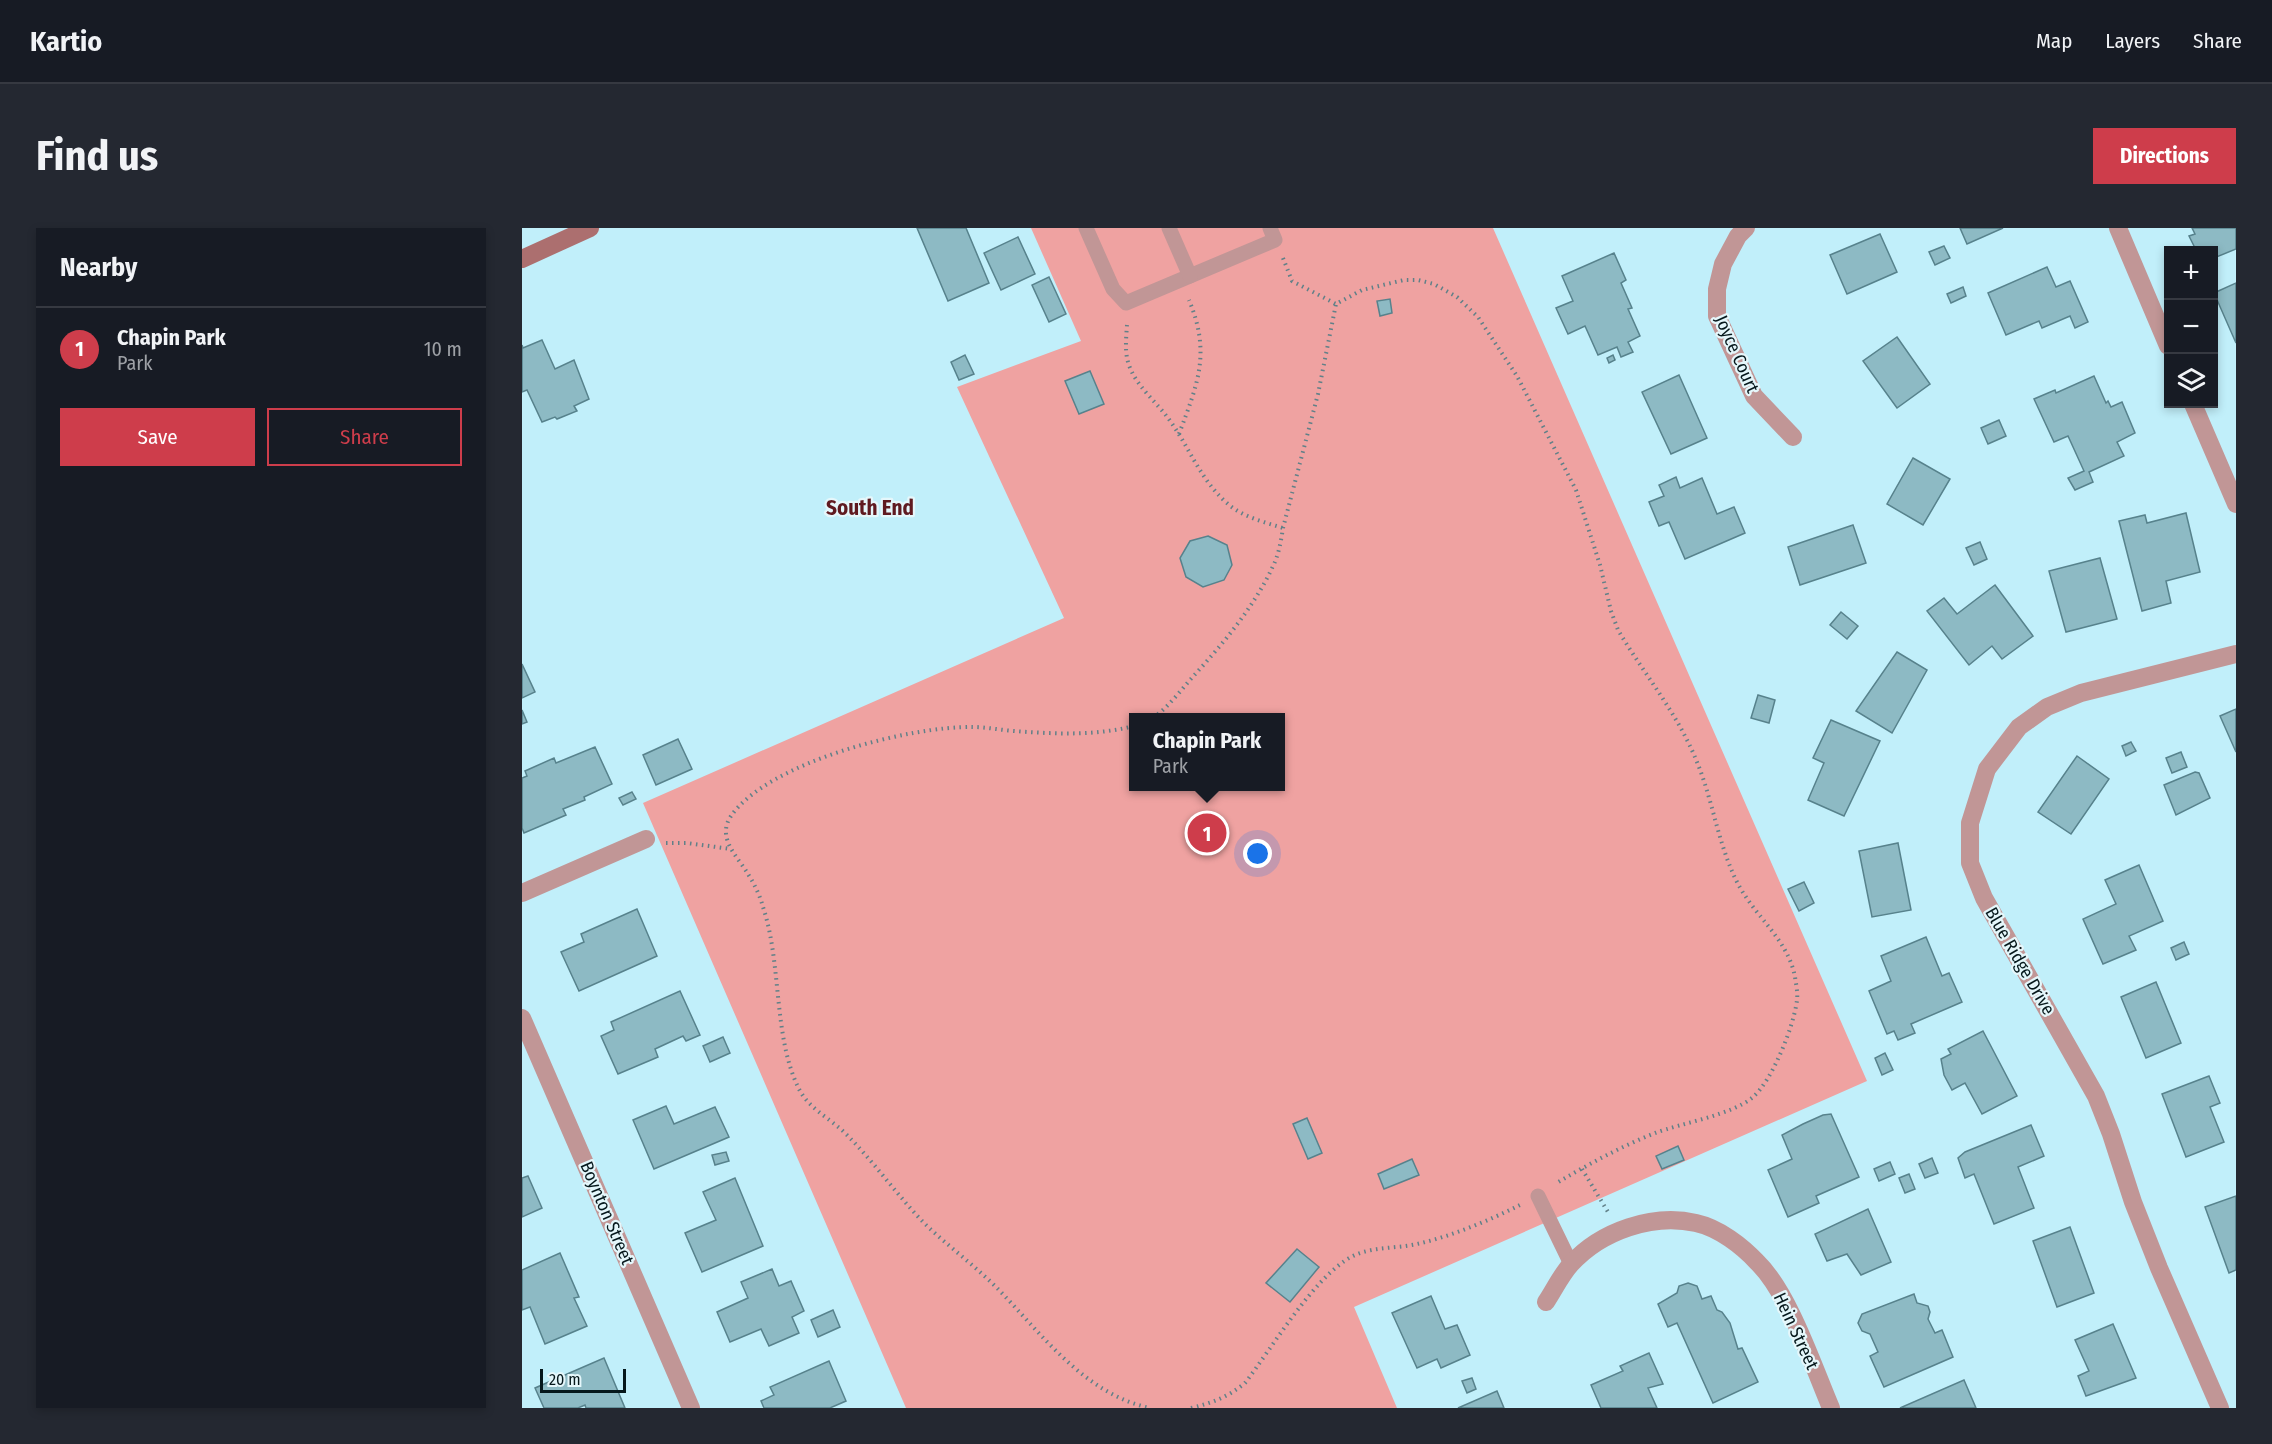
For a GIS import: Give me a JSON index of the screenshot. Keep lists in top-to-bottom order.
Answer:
{
  "streets": {
    "street": [
      "Joyce Court",
      "Blue Ridge Drive",
      "Boynton Street",
      "Hein Street"
    ]
  },
  "districts": ["South End"],
  "scale_bar": "20 m",
  "page": {
    "header": "Kartio",
    "nav": ["Map", "Layers", "Share"],
    "buttons": [
      "Directions",
      ["Save", "Share"]
    ],
    "title": "Find us",
    "heading": "Nearby",
    "map_buttons": ["+", "−"],
    "list": [
      {
        "mark": "1",
        "name": "Chapin Park",
        "note": "Park",
        "value": "10 m"
      }
    ],
    "popup": ["Chapin Park", "Park"],
    "pins": "1",
    "scale": "20 m"
  }
}
